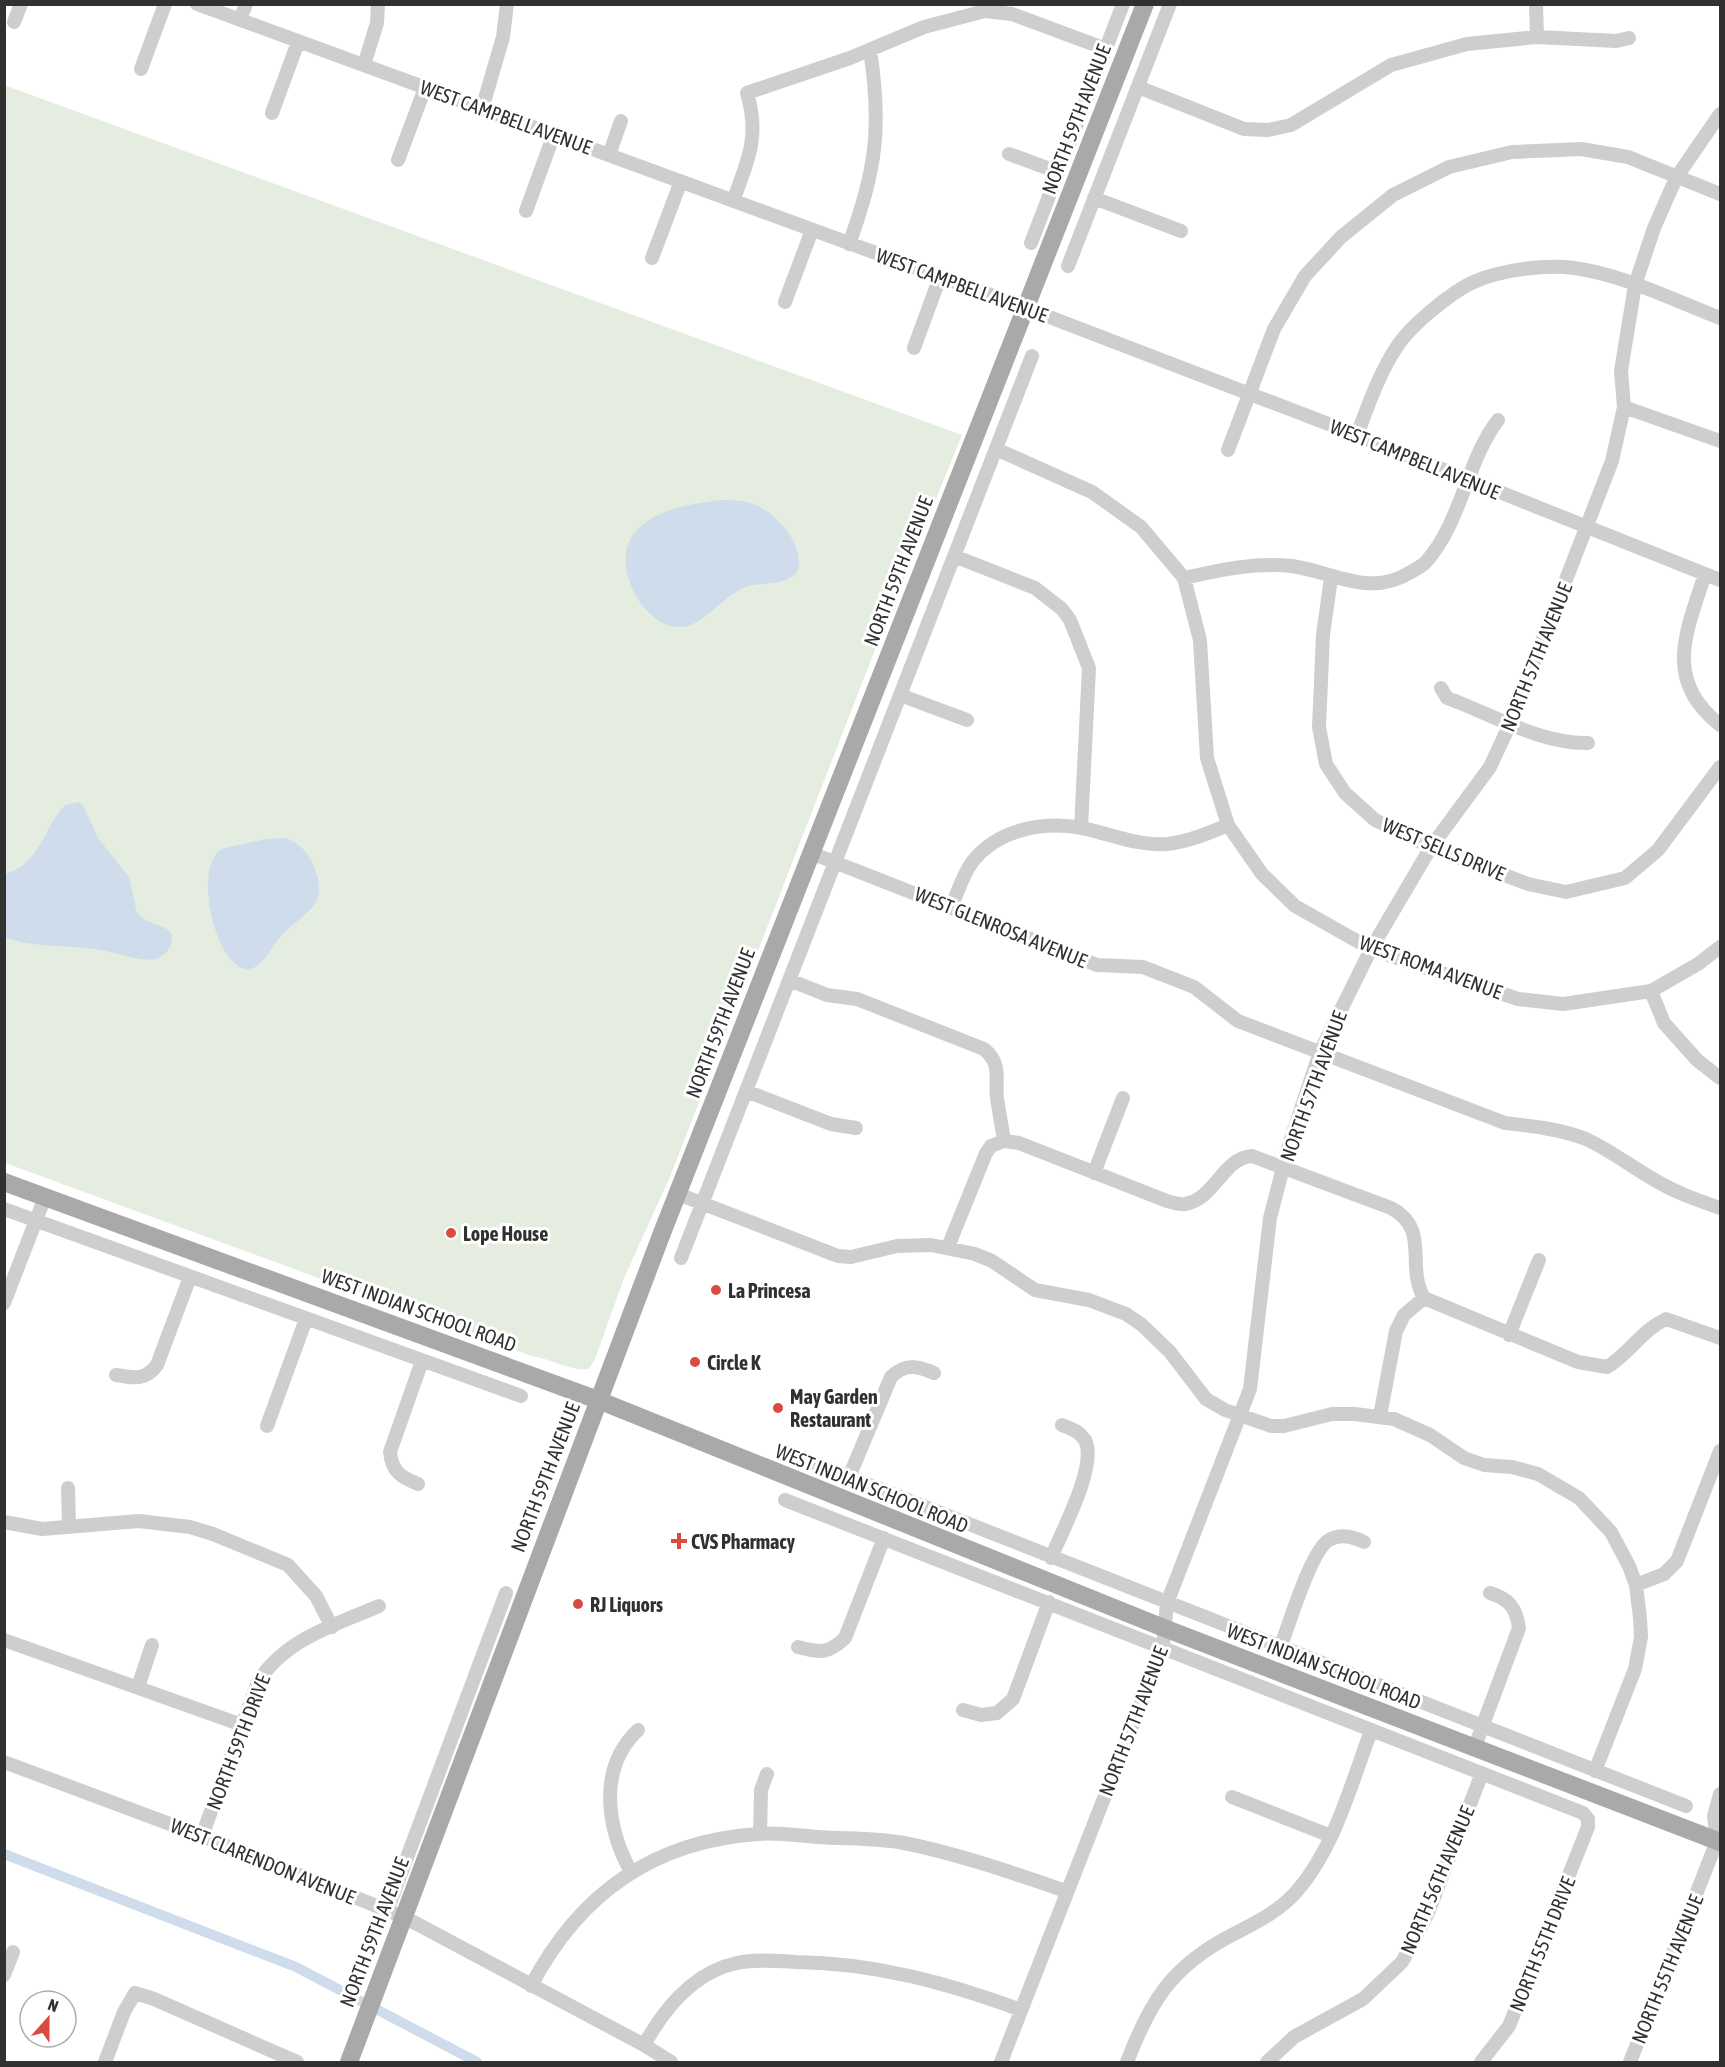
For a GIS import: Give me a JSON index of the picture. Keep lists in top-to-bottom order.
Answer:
{
  "streets": {
    "main road": ["NORTH 59TH AVENUE", "WEST INDIAN SCHOOL ROAD"],
    "street": [
      "WEST CAMPBELL AVENUE",
      "NORTH 57TH AVENUE",
      "WEST SELLS DRIVE",
      "WEST GLENROSA AVENUE",
      "WEST ROMA AVENUE",
      "NORTH 59TH DRIVE",
      "WEST CLARENDON AVENUE",
      "NORTH 56TH AVENUE",
      "NORTH 55TH DRIVE",
      "NORTH 55TH AVENUE"
    ]
  },
  "crossings": [
    ["WEST CAMPBELL AVENUE", "NORTH 59TH AVENUE"],
    ["WEST CAMPBELL AVENUE", "NORTH 57TH AVENUE"],
    ["NORTH 59TH AVENUE", "WEST GLENROSA AVENUE"],
    ["NORTH 59TH AVENUE", "WEST INDIAN SCHOOL ROAD"],
    ["NORTH 59TH AVENUE", "WEST CLARENDON AVENUE"],
    ["NORTH 57TH AVENUE", "WEST SELLS DRIVE"],
    ["NORTH 57TH AVENUE", "WEST GLENROSA AVENUE"],
    ["NORTH 57TH AVENUE", "WEST ROMA AVENUE"],
    ["NORTH 57TH AVENUE", "WEST INDIAN SCHOOL ROAD"],
    ["WEST INDIAN SCHOOL ROAD", "NORTH 56TH AVENUE"],
    ["WEST INDIAN SCHOOL ROAD", "NORTH 55TH DRIVE"],
    ["WEST INDIAN SCHOOL ROAD", "NORTH 55TH AVENUE"],
    ["NORTH 59TH DRIVE", "WEST CLARENDON AVENUE"]
  ],
  "places": {
    "other": [
      "Lope House",
      "La Princesa",
      "Circle K",
      "May Garden Restaurant",
      "RJ Liquors"
    ],
    "health": ["CVS Pharmacy"]
  },
  "north": "top"
}
